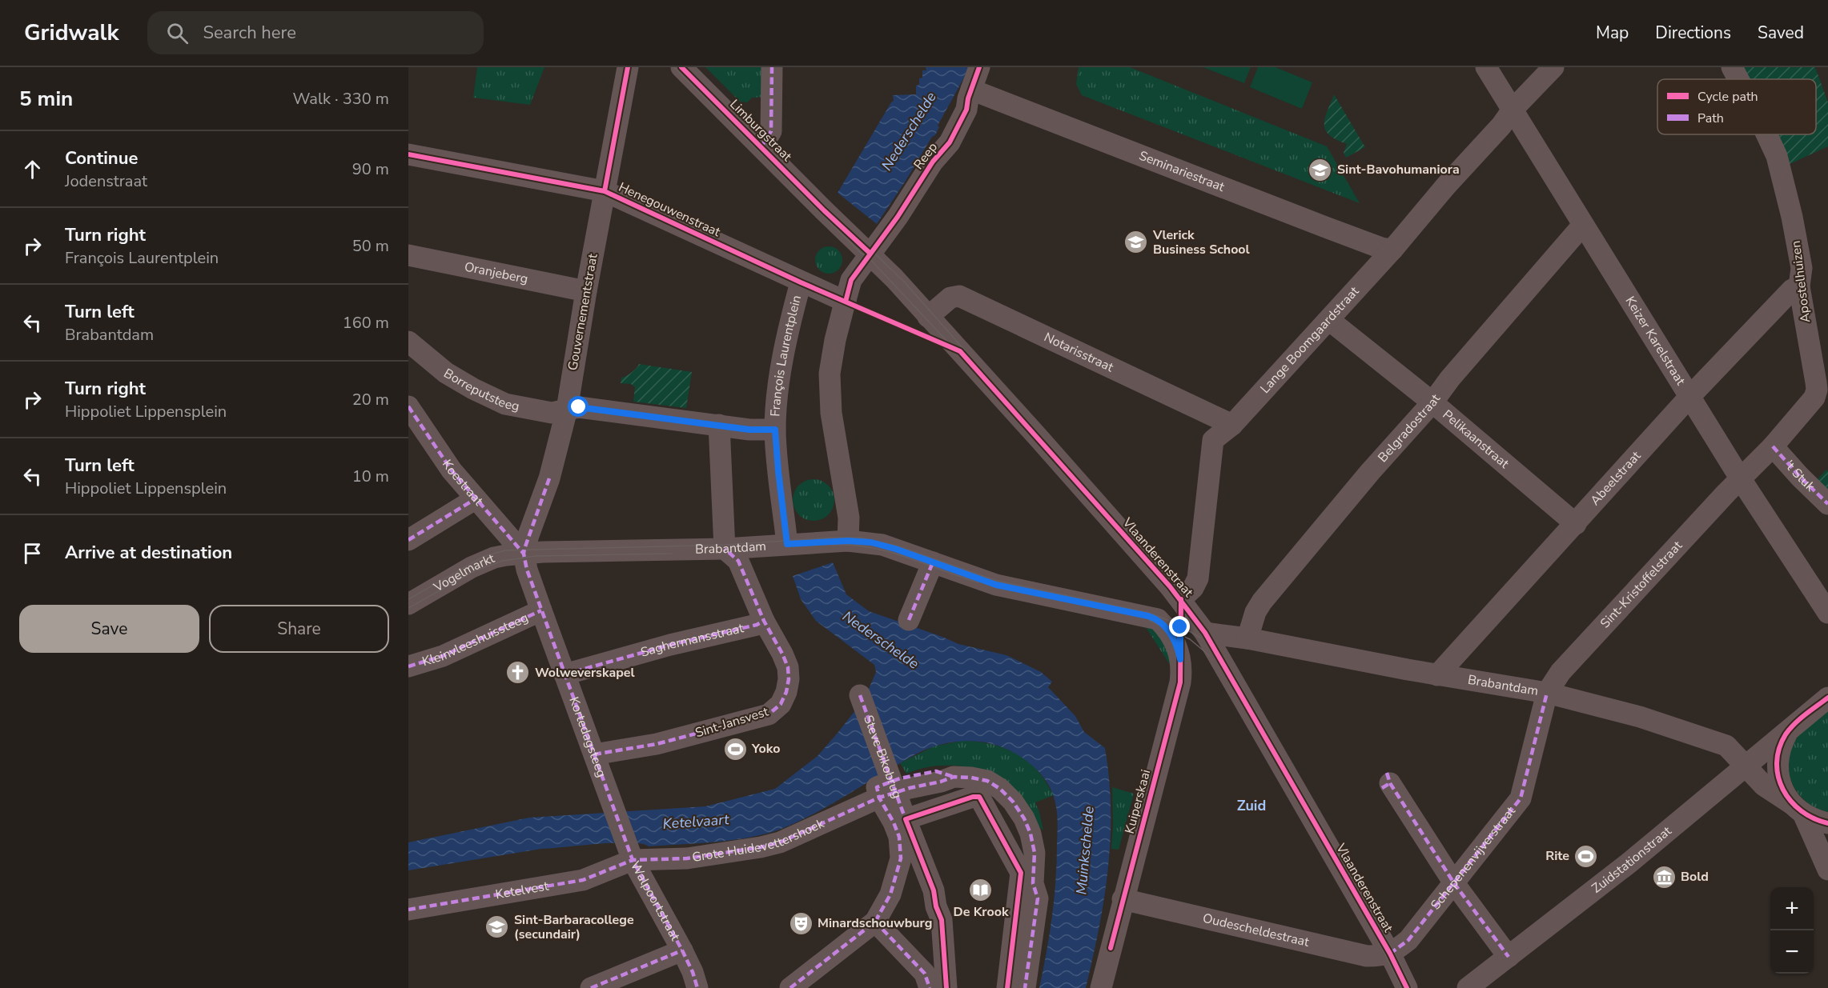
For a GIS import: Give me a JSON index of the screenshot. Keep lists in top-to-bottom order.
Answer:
{
  "streets": {
    "street": [
      "Limburgstraat",
      "Reep",
      "Seminariestraat",
      "Henegouwenstraat",
      "Oranjeberg",
      "Apostelhuizen",
      "Gouvernementstraat",
      "Lange Boomgaardstraat",
      "Keizer Karelstraat",
      "Notarisstraat",
      "François Laurentplein",
      "Borreputsteeg",
      "Belgradostraat",
      "Pelikaanstraat",
      "'t Stuk",
      "Abeelstraat",
      "Koestraat",
      "Brabantdam",
      "Vlaanderenstraat",
      "Vogelmarkt",
      "Sint-Kristoffelstraat",
      "Kleinvleeshuissteeg",
      "Saghermansstraat",
      "Sint-Jansvest",
      "Kortedagsteeg",
      "Steve Bikobrug",
      "Kuiperskaai",
      "Grote Huidevettershoek",
      "Schepenenvijverstraat",
      "Zuidstationstraat",
      "Ketelvest",
      "Walpoortstraat",
      "Oudescheldestraat"
    ]
  },
  "crossings": [
    ["Limburgstraat", "Reep"],
    ["Limburgstraat", "Vlaanderenstraat"],
    ["Reep", "Seminariestraat"],
    ["Reep", "Henegouwenstraat"],
    ["Reep", "Vlaanderenstraat"],
    ["Seminariestraat", "Lange Boomgaardstraat"],
    ["Henegouwenstraat", "Gouvernementstraat"],
    ["Henegouwenstraat", "François Laurentplein"],
    ["Oranjeberg", "Gouvernementstraat"],
    ["Apostelhuizen", "Keizer Karelstraat"],
    ["Apostelhuizen", "'t Stuk"],
    ["Apostelhuizen", "Abeelstraat"],
    ["Apostelhuizen", "Sint-Kristoffelstraat"],
    ["Gouvernementstraat", "Borreputsteeg"],
    ["Gouvernementstraat", "Koestraat"],
    ["Gouvernementstraat", "Brabantdam"],
    ["Gouvernementstraat", "Vogelmarkt"],
    ["Gouvernementstraat", "Kortedagsteeg"],
    ["Lange Boomgaardstraat", "Keizer Karelstraat"],
    ["Lange Boomgaardstraat", "Notarisstraat"],
    ["Lange Boomgaardstraat", "Pelikaanstraat"],
    ["Lange Boomgaardstraat", "Vlaanderenstraat"],
    ["Keizer Karelstraat", "Belgradostraat"],
    ["Keizer Karelstraat", "Abeelstraat"],
    ["Keizer Karelstraat", "Sint-Kristoffelstraat"],
    ["Notarisstraat", "Vlaanderenstraat"],
    ["François Laurentplein", "Borreputsteeg"],
    ["François Laurentplein", "Brabantdam"],
    ["Belgradostraat", "Pelikaanstraat"],
    ["Belgradostraat", "Brabantdam"],
    ["Pelikaanstraat", "Abeelstraat"],
    ["Abeelstraat", "Brabantdam"],
    ["Koestraat", "Brabantdam"],
    ["Koestraat", "Vogelmarkt"],
    ["Koestraat", "Kortedagsteeg"],
    ["Brabantdam", "Vlaanderenstraat"],
    ["Brabantdam", "Vogelmarkt"],
    ["Brabantdam", "Sint-Kristoffelstraat"],
    ["Brabantdam", "Sint-Jansvest"],
    ["Brabantdam", "Kortedagsteeg"],
    ["Brabantdam", "Kuiperskaai"],
    ["Brabantdam", "Schepenenvijverstraat"],
    ["Brabantdam", "Zuidstationstraat"],
    ["Vlaanderenstraat", "Schepenenvijverstraat"],
    ["Vlaanderenstraat", "Oudescheldestraat"],
    ["Vogelmarkt", "Kortedagsteeg"],
    ["Sint-Kristoffelstraat", "Schepenenvijverstraat"],
    ["Kleinvleeshuissteeg", "Kortedagsteeg"],
    ["Saghermansstraat", "Sint-Jansvest"],
    ["Saghermansstraat", "Kortedagsteeg"],
    ["Sint-Jansvest", "Kortedagsteeg"],
    ["Kortedagsteeg", "Walpoortstraat"],
    ["Kuiperskaai", "Oudescheldestraat"],
    ["Grote Huidevettershoek", "Ketelvest"],
    ["Grote Huidevettershoek", "Walpoortstraat"],
    ["Schepenenvijverstraat", "Oudescheldestraat"],
    ["Ketelvest", "Walpoortstraat"]
  ],
  "districts": ["Zuid"],
  "water": ["Nederschelde", "Ketelvaart", "Muinkschelde"],
  "places": {
    "school or university": ["Sint-Bavohumaniora", "Vlerick Business School", "Sint-Barbaracollege (secundair)"],
    "church": ["Wolweverskapel"],
    "sports": ["Yoko", "Rite"],
    "museum": ["Bold"],
    "library": ["De Krook"],
    "theatre": ["Minardschouwburg"]
  },
  "legend": ["Cycle path", "Path"],
  "page": {
    "header": "Gridwalk",
    "search": "Search here",
    "nav": ["Map", "Directions", "Saved"],
    "heading": ["5 min", "Walk · 330 m"],
    "list": [
      ["Continue", "Jodenstraat", "90 m"],
      ["Turn right", "François Laurentplein", "50 m"],
      ["Turn left", "Brabantdam", "160 m"],
      ["Turn right", "Hippoliet Lippensplein", "20 m"],
      ["Turn left", "Hippoliet Lippensplein", "10 m"],
      "Arrive at destination"
    ],
    "buttons": ["Save", "Share"],
    "map_buttons": ["+", "−"]
  }
}
